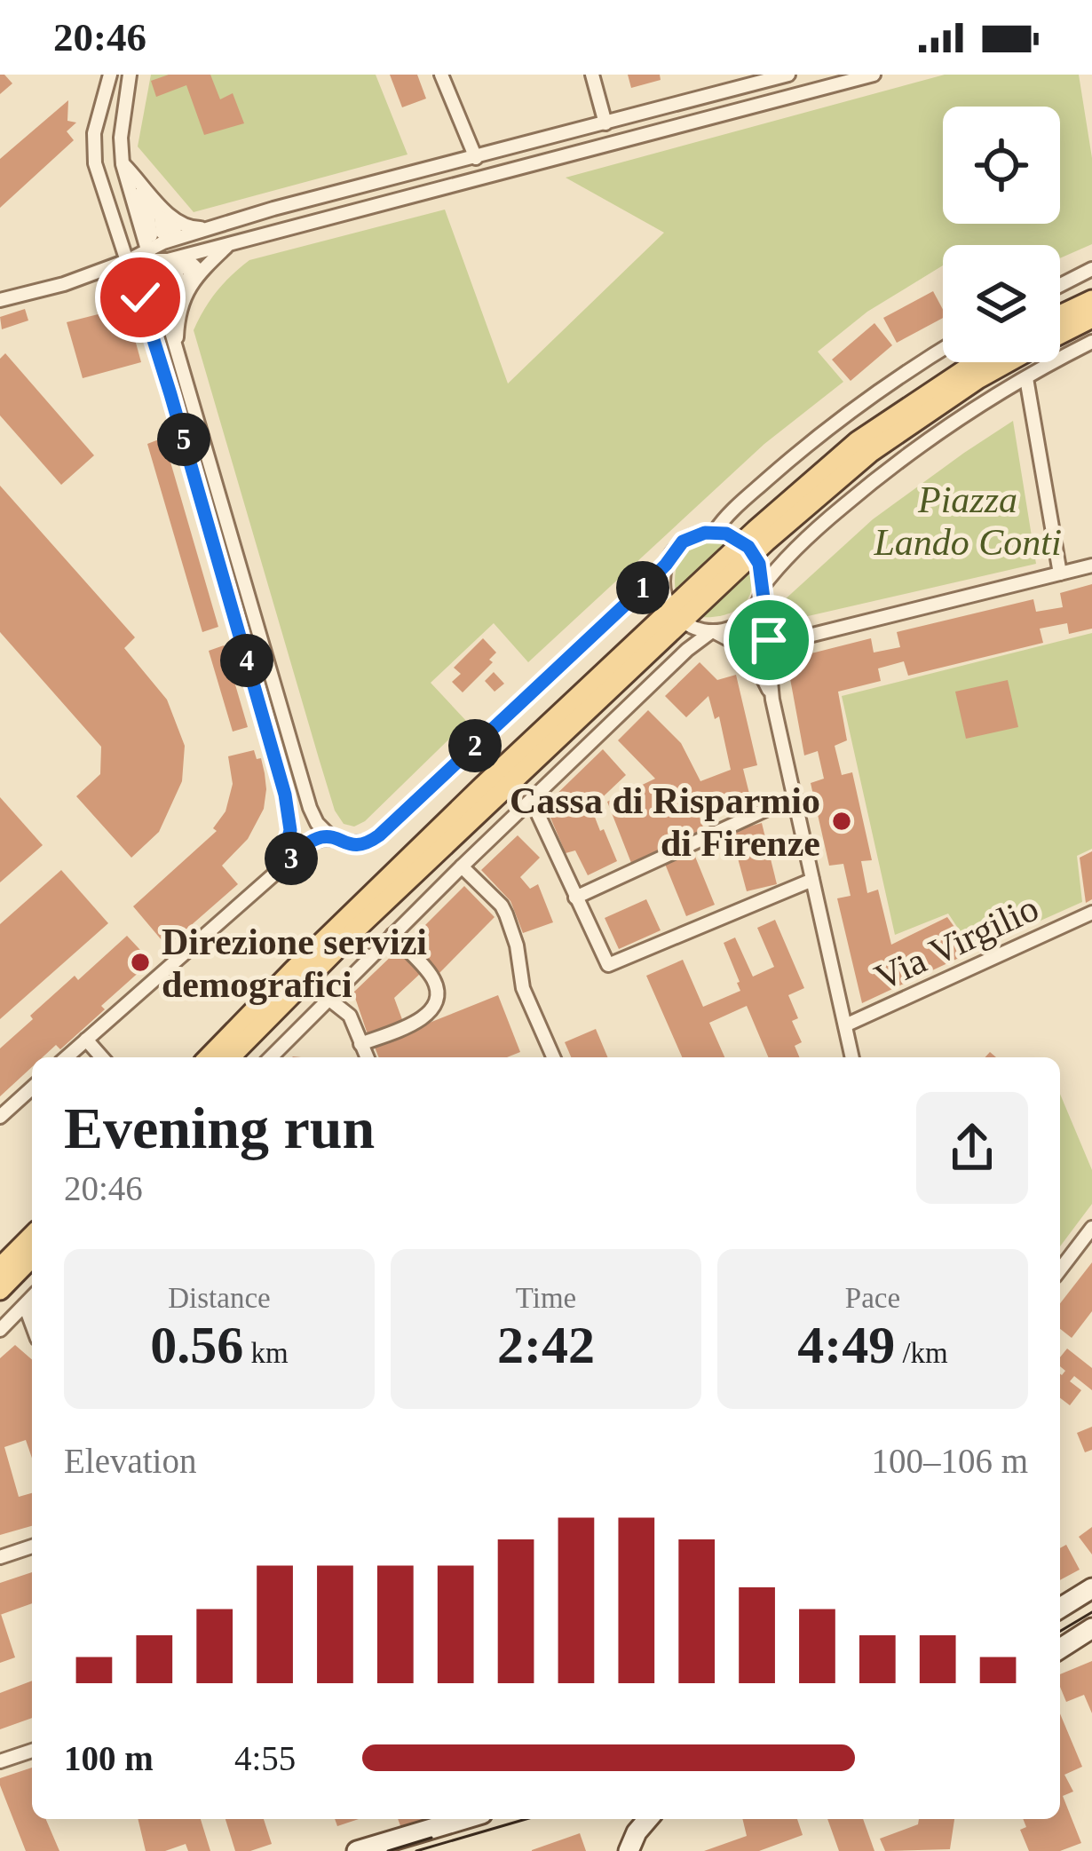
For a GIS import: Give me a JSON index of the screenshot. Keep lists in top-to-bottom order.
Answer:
{
  "streets": {
    "street": ["Via Virgilio"]
  },
  "parks": ["Piazza Lando Conti"],
  "places": ["Cassa di Risparmio di Firenze", "Direzione servizi demografici"],
  "page": {
    "status": "20:46",
    "pins": [
      "5",
      "1",
      "4",
      "2",
      "3"
    ],
    "heading": ["Evening run", "20:46"],
    "stats": [
      ["Distance", "0.56 km"],
      ["Time", "2:42"],
      ["Pace", "4:49 /km"]
    ],
    "chart": ["Elevation", "100–106 m"],
    "list": [
      {
        "name": "100 m",
        "note": "4:55"
      }
    ]
  }
}
